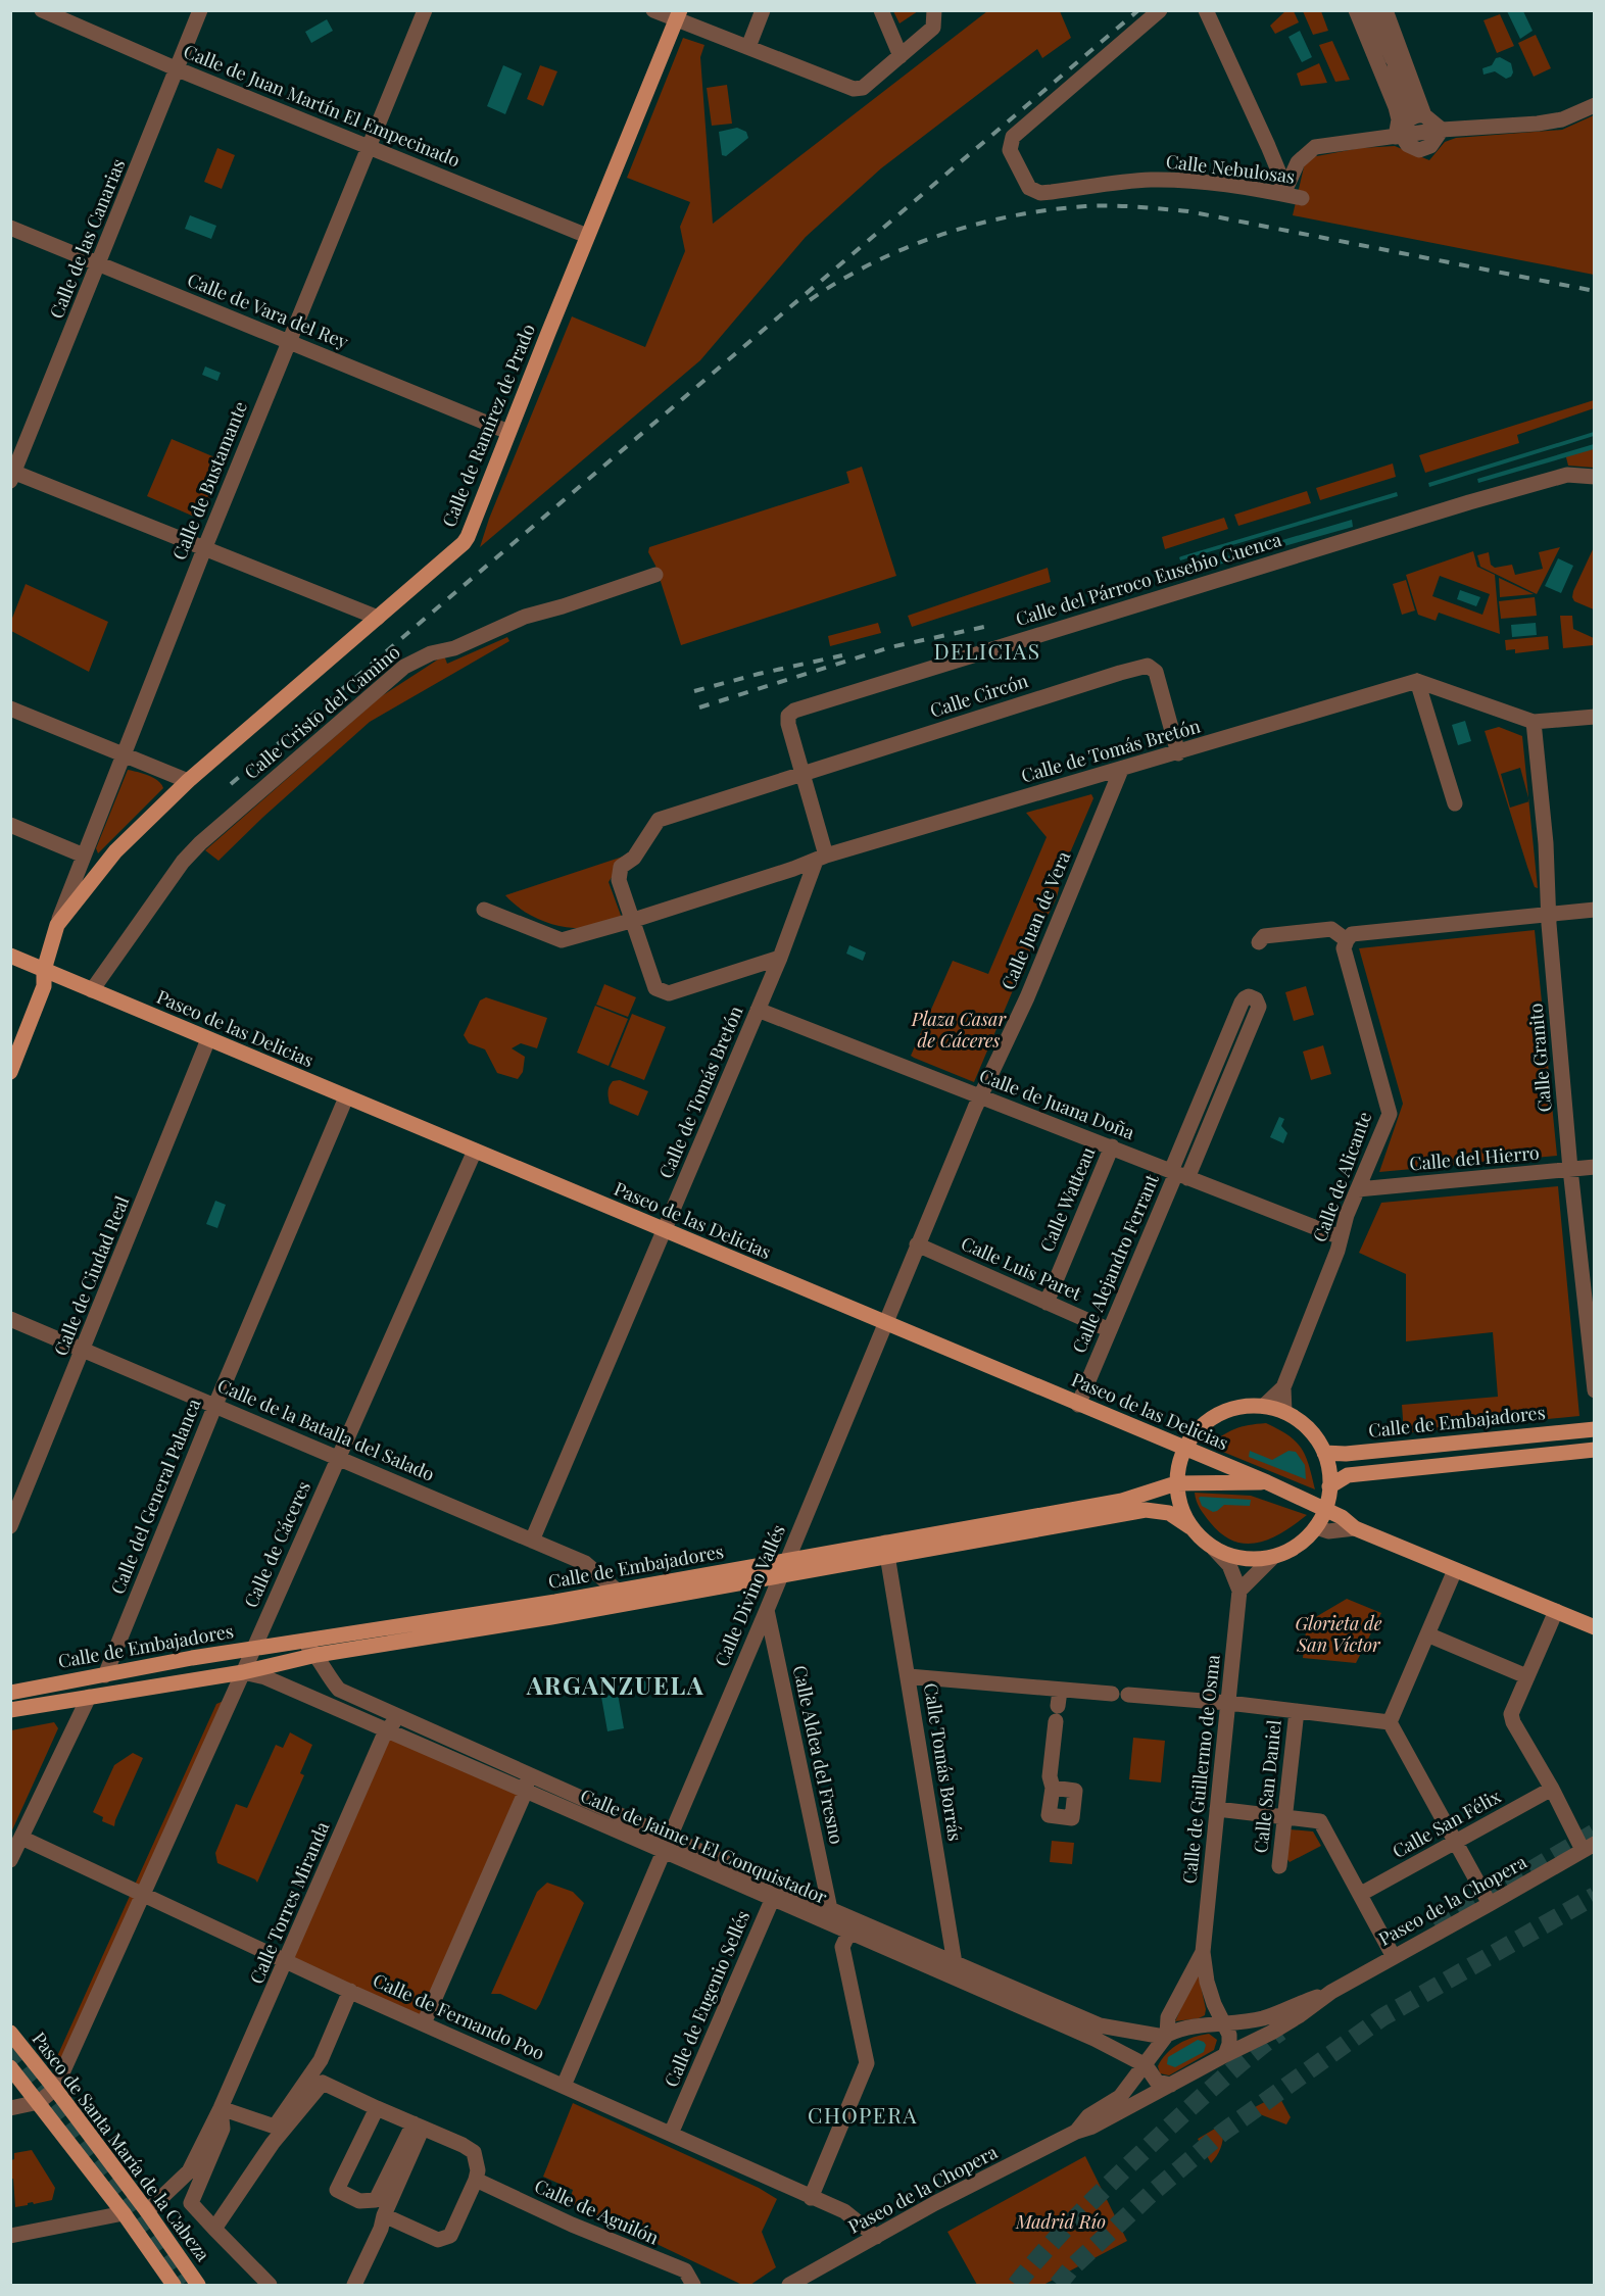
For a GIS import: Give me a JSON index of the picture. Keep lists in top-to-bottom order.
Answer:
{
  "streets": {
    "main road": [
      "Calle de Ramírez de Prado",
      "Calle de Bustamante",
      "Paseo de las Delicias",
      "Calle de Embajadores",
      "Paseo de Santa María de la Cabeza"
    ],
    "street": [
      "Calle de Juan Martín El Empecinado",
      "Calle Nebulosas",
      "Calle de las Canarias",
      "Calle de Vara del Rey",
      "Calle del Párroco Eusebio Cuenca",
      "Calle Circón",
      "Calle Cristo del Camino",
      "Calle de Tomás Bretón",
      "Calle Juan de Vera",
      "Calle Granito",
      "Calle de Juana Doña",
      "Calle del Hierro",
      "Calle de Alicante",
      "Calle Watteau",
      "Calle Alejandro Ferrant",
      "Calle Luis Paret",
      "Calle de Ciudad Real",
      "Calle de la Batalla del Salado",
      "Calle del General Palanca",
      "Calle de Cáceres",
      "Calle Divino Vallés",
      "Calle Aldea del Fresno",
      "Calle Tomás Borrás",
      "Calle de Guillermo de Osma",
      "Calle San Daniel",
      "Calle San Félix",
      "Calle de Jaime I El Conquistador",
      "Paseo de la Chopera",
      "Calle Torres Miranda",
      "Calle de Eugenio Sellés",
      "Calle de Fernando Poo",
      "Calle de Aguilón"
    ]
  },
  "crossings": [
    ["Calle de Juan Martín El Empecinado", "Calle de las Canarias"],
    ["Calle de Juan Martín El Empecinado", "Calle de Ramírez de Prado"],
    ["Calle de Juan Martín El Empecinado", "Calle de Bustamante"],
    ["Calle de las Canarias", "Calle de Vara del Rey"],
    ["Calle de Vara del Rey", "Calle de Ramírez de Prado"],
    ["Calle de Vara del Rey", "Calle de Bustamante"],
    ["Calle de Ramírez de Prado", "Calle de Bustamante"],
    ["Calle de Bustamante", "Paseo de las Delicias"],
    ["Calle del Párroco Eusebio Cuenca", "Calle Circón"],
    ["Calle del Párroco Eusebio Cuenca", "Calle de Tomás Bretón"],
    ["Calle Circón", "Calle de Tomás Bretón"],
    ["Calle Cristo del Camino", "Paseo de las Delicias"],
    ["Calle de Tomás Bretón", "Calle Juan de Vera"],
    ["Calle de Tomás Bretón", "Paseo de las Delicias"],
    ["Calle de Tomás Bretón", "Calle de Juana Doña"],
    ["Calle de Tomás Bretón", "Calle de la Batalla del Salado"],
    ["Calle Juan de Vera", "Paseo de las Delicias"],
    ["Calle Juan de Vera", "Calle de Juana Doña"],
    ["Calle Juan de Vera", "Calle Luis Paret"],
    ["Calle Juan de Vera", "Calle Divino Vallés"],
    ["Paseo de las Delicias", "Calle Alejandro Ferrant"],
    ["Paseo de las Delicias", "Calle de Ciudad Real"],
    ["Paseo de las Delicias", "Calle de Embajadores"],
    ["Paseo de las Delicias", "Calle del General Palanca"],
    ["Paseo de las Delicias", "Calle de Cáceres"],
    ["Paseo de las Delicias", "Calle Divino Vallés"],
    ["Calle Granito", "Calle del Hierro"],
    ["Calle de Juana Doña", "Calle de Alicante"],
    ["Calle de Juana Doña", "Calle Watteau"],
    ["Calle de Juana Doña", "Calle Alejandro Ferrant"],
    ["Calle del Hierro", "Calle de Alicante"],
    ["Calle Watteau", "Calle Luis Paret"],
    ["Calle Alejandro Ferrant", "Calle Luis Paret"],
    ["Calle de Ciudad Real", "Calle de la Batalla del Salado"],
    ["Calle de Embajadores", "Calle de la Batalla del Salado"],
    ["Calle de Embajadores", "Calle del General Palanca"],
    ["Calle de Embajadores", "Calle de Cáceres"],
    ["Calle de Embajadores", "Calle Divino Vallés"],
    ["Calle de Embajadores", "Calle Tomás Borrás"],
    ["Calle de Embajadores", "Calle de Jaime I El Conquistador"],
    ["Calle de la Batalla del Salado", "Calle del General Palanca"],
    ["Calle de la Batalla del Salado", "Calle de Cáceres"],
    ["Calle de Cáceres", "Calle de Jaime I El Conquistador"],
    ["Calle de Cáceres", "Calle de Fernando Poo"],
    ["Calle de Cáceres", "Paseo de Santa María de la Cabeza"],
    ["Calle Divino Vallés", "Calle Aldea del Fresno"],
    ["Calle Divino Vallés", "Calle de Jaime I El Conquistador"],
    ["Calle Divino Vallés", "Calle de Fernando Poo"],
    ["Calle Aldea del Fresno", "Calle de Jaime I El Conquistador"],
    ["Calle Tomás Borrás", "Calle de Jaime I El Conquistador"],
    ["Calle de Guillermo de Osma", "Calle de Jaime I El Conquistador"],
    ["Calle de Guillermo de Osma", "Paseo de la Chopera"],
    ["Calle de Jaime I El Conquistador", "Paseo de la Chopera"],
    ["Calle de Jaime I El Conquistador", "Calle Torres Miranda"],
    ["Calle de Jaime I El Conquistador", "Calle de Eugenio Sellés"],
    ["Paseo de la Chopera", "Calle de Fernando Poo"],
    ["Calle Torres Miranda", "Calle de Fernando Poo"],
    ["Calle Torres Miranda", "Paseo de Santa María de la Cabeza"],
    ["Calle de Eugenio Sellés", "Calle de Fernando Poo"]
  ],
  "districts": ["DELICIAS", "ARGANZUELA", "CHOPERA"],
  "parks": ["Plaza Casar de Cáceres", "Glorieta de San Víctor", "Madrid Río"]
}
